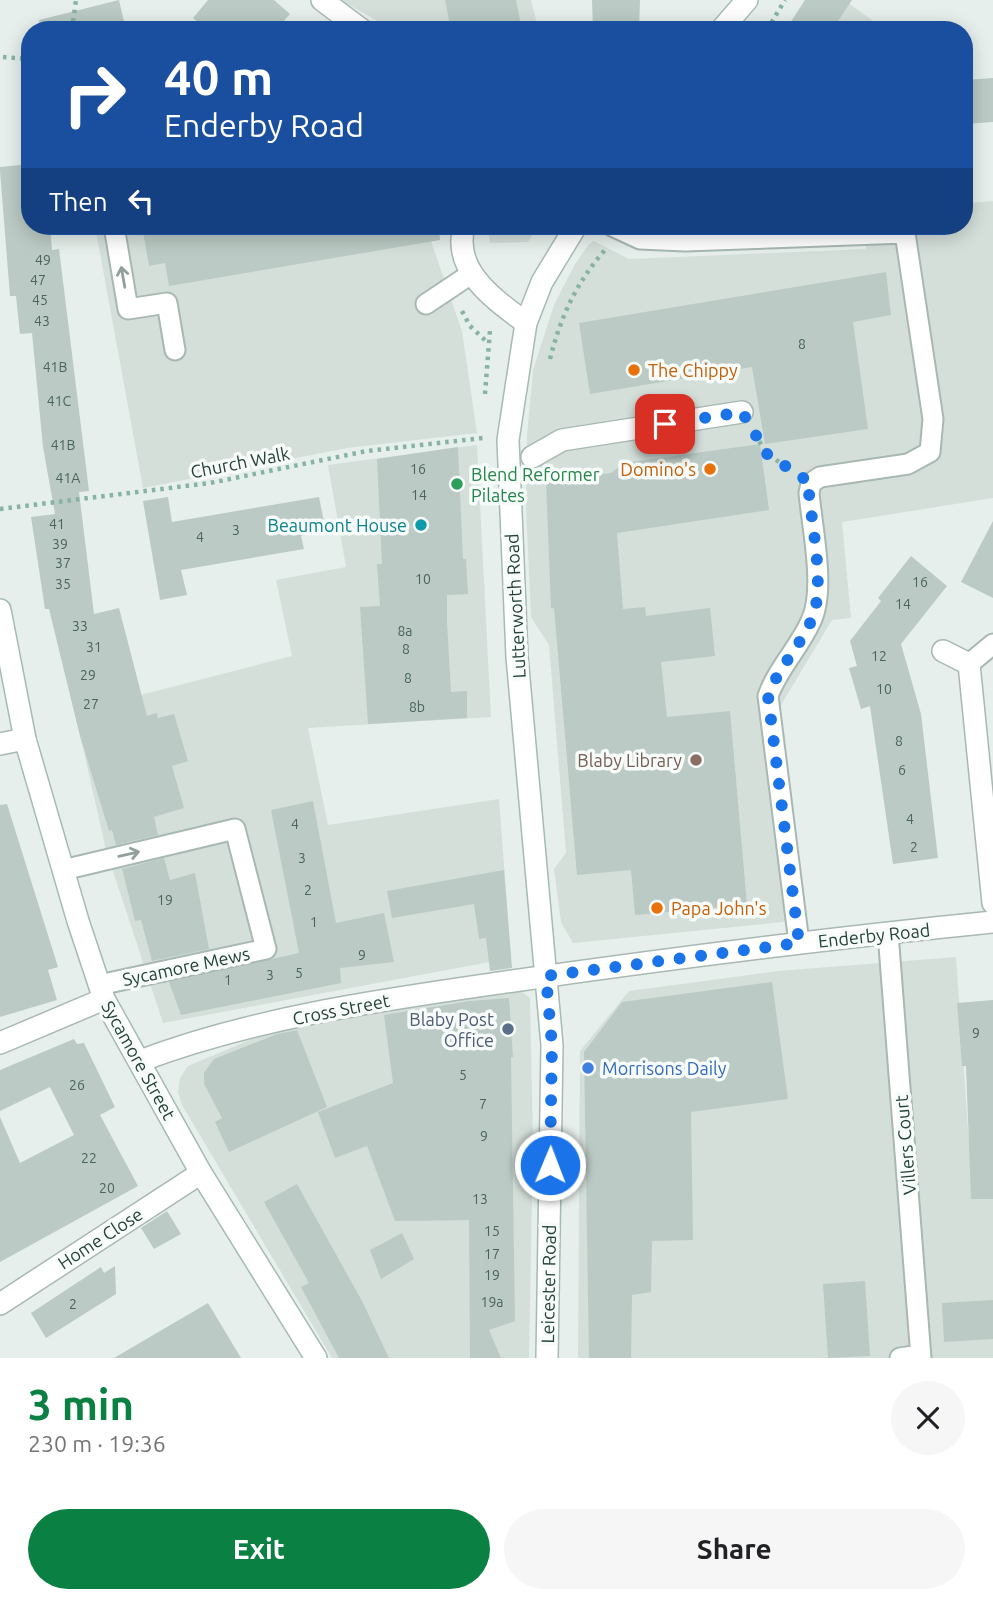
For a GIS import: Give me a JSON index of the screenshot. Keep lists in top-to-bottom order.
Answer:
{
  "streets": {
    "street": [
      "Lutterworth Road",
      "Enderby Road",
      "Cross Street",
      "Sycamore Street",
      "Home Close",
      "Leicester Road"
    ],
    "lane": ["Sycamore Mews", "Villers Court"],
    "path": ["Church Walk"]
  },
  "crossings": [
    ["Lutterworth Road", "Leicester Road"],
    ["Enderby Road", "Cross Street"],
    ["Enderby Road", "Villers Court"],
    ["Enderby Road", "Leicester Road"],
    ["Sycamore Mews", "Sycamore Street"],
    ["Cross Street", "Sycamore Street"],
    ["Cross Street", "Leicester Road"],
    ["Sycamore Street", "Home Close"]
  ],
  "places": [
    "The Chippy",
    "Domino's",
    "Blend Reformer Pilates",
    "Beaumont House",
    "Blaby Library",
    "Papa John's",
    "Blaby Post Office",
    "Morrisons Daily"
  ],
  "house_numbers": [
    "49",
    "47",
    "45",
    "43",
    "8",
    "41B",
    "41C",
    "41B",
    "16",
    "41A",
    "14",
    "41",
    "3",
    "4",
    "39",
    "37",
    "10",
    "16",
    "35",
    "14",
    "33",
    "8a",
    "31",
    "8",
    "12",
    "29",
    "8",
    "10",
    "27",
    "8b",
    "8",
    "6",
    "4",
    "4",
    "2",
    "3",
    "2",
    "19",
    "1",
    "9",
    "5",
    "3",
    "1",
    "9",
    "5",
    "26",
    "7",
    "9",
    "22",
    "20",
    "13",
    "15",
    "17",
    "19",
    "19a",
    "2"
  ],
  "page": {
    "turn": ["40 m", "Enderby Road"],
    "then": "Then",
    "heading": ["3 min", "230 m · 19:36"],
    "buttons": ["Exit", "Share"]
  }
}
